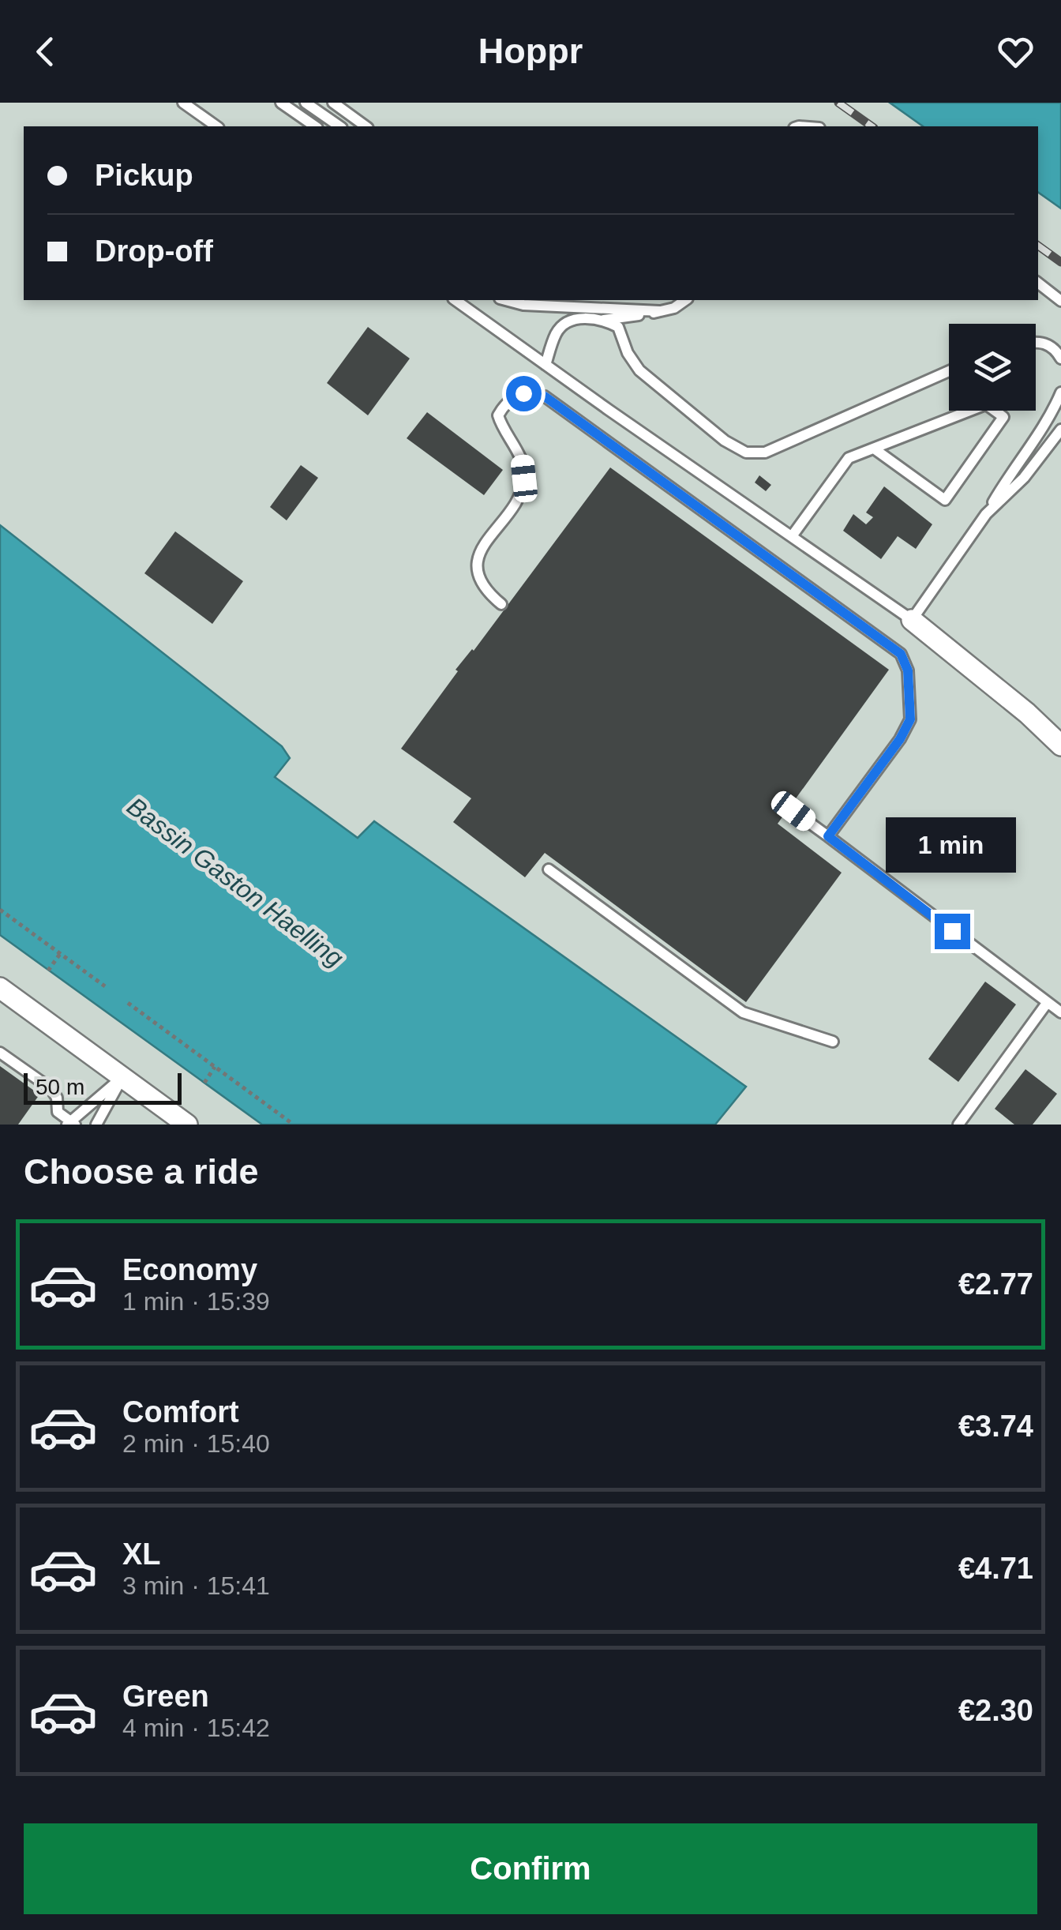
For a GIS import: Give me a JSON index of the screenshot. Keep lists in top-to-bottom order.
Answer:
{
  "water": ["Bassin Gaston Haelling"],
  "scale_bar": "50 m",
  "page": {
    "header": "Hoppr",
    "banner": ["Pickup", "Drop-off"],
    "bubble": "1 min",
    "scale": "50 m",
    "heading": "Choose a ride",
    "list": [
      {
        "name": "Economy",
        "note": "1 min · 15:39",
        "value": "€2.77"
      },
      {
        "name": "Comfort",
        "note": "2 min · 15:40",
        "value": "€3.74"
      },
      {
        "name": "XL",
        "note": "3 min · 15:41",
        "value": "€4.71"
      },
      {
        "name": "Green",
        "note": "4 min · 15:42",
        "value": "€2.30"
      }
    ],
    "buttons": "Confirm"
  }
}
